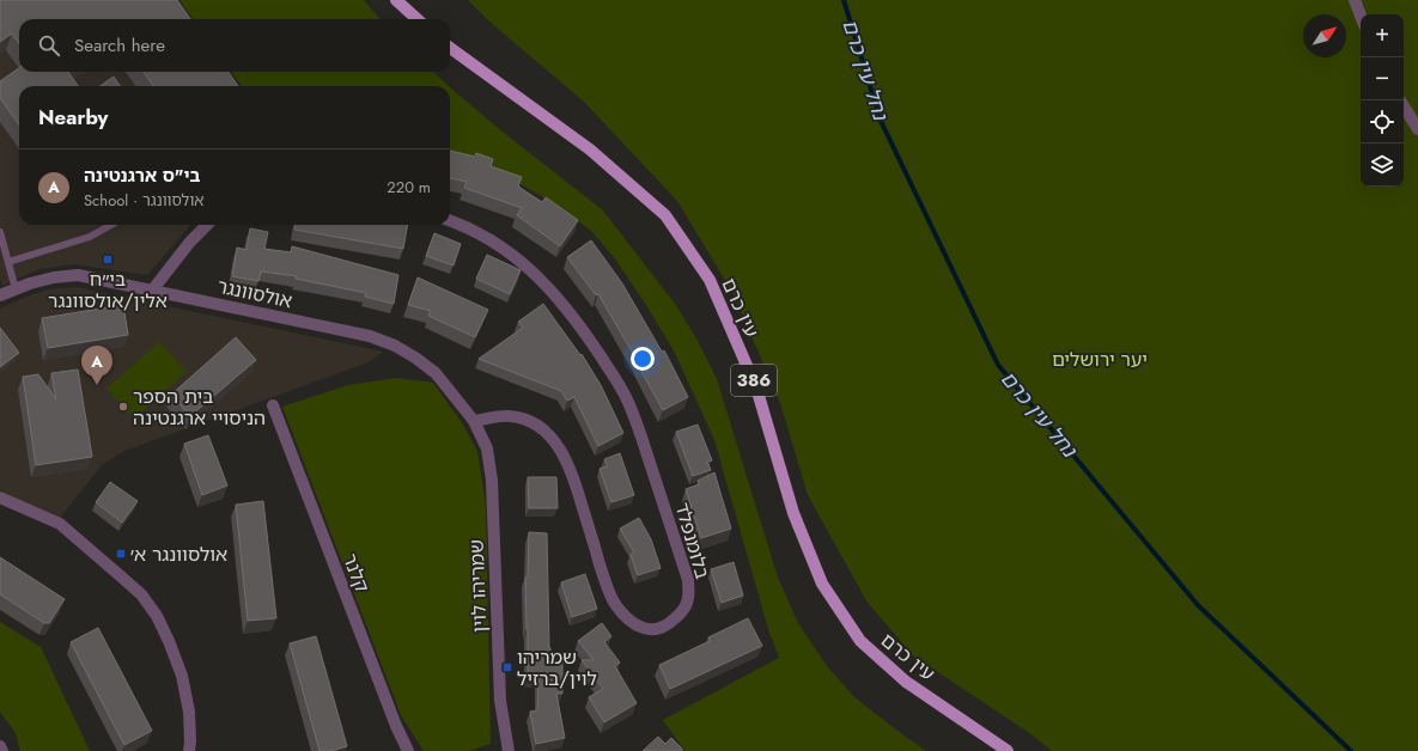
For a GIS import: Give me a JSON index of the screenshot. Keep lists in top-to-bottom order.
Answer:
{
  "streets": {
    "main road": ["עין כרם", "386"],
    "street": [
      "אולסוונגר",
      "בלומנפלד",
      "קלנר",
      "שמריהו לוין"
    ]
  },
  "crossings": [
    ["אולסוונגר", "בלומנפלד"],
    ["אולסוונגר", "שמריהו לוין"],
    ["בלומנפלד", "שמריהו לוין"]
  ],
  "water": ["נחל עין כרם"],
  "parks": ["יער ירושלים"],
  "places": {
    "transit": ["בי״ח אלין/אולסוונגר", "אולסוונגר א׳", "שמריהו לוין/ברזיל"],
    "other": ["בית הספר הניסויי ארגנטינה"]
  },
  "north": "top right",
  "page": {
    "map_buttons": ["+", "−"],
    "search": "Search here",
    "heading": "Nearby",
    "list": [
      {
        "mark": "A",
        "name": "בי\"ס ארגנטינה",
        "note": "School · אולסוונגר",
        "value": "220 m"
      }
    ],
    "pins": "A"
  }
}
